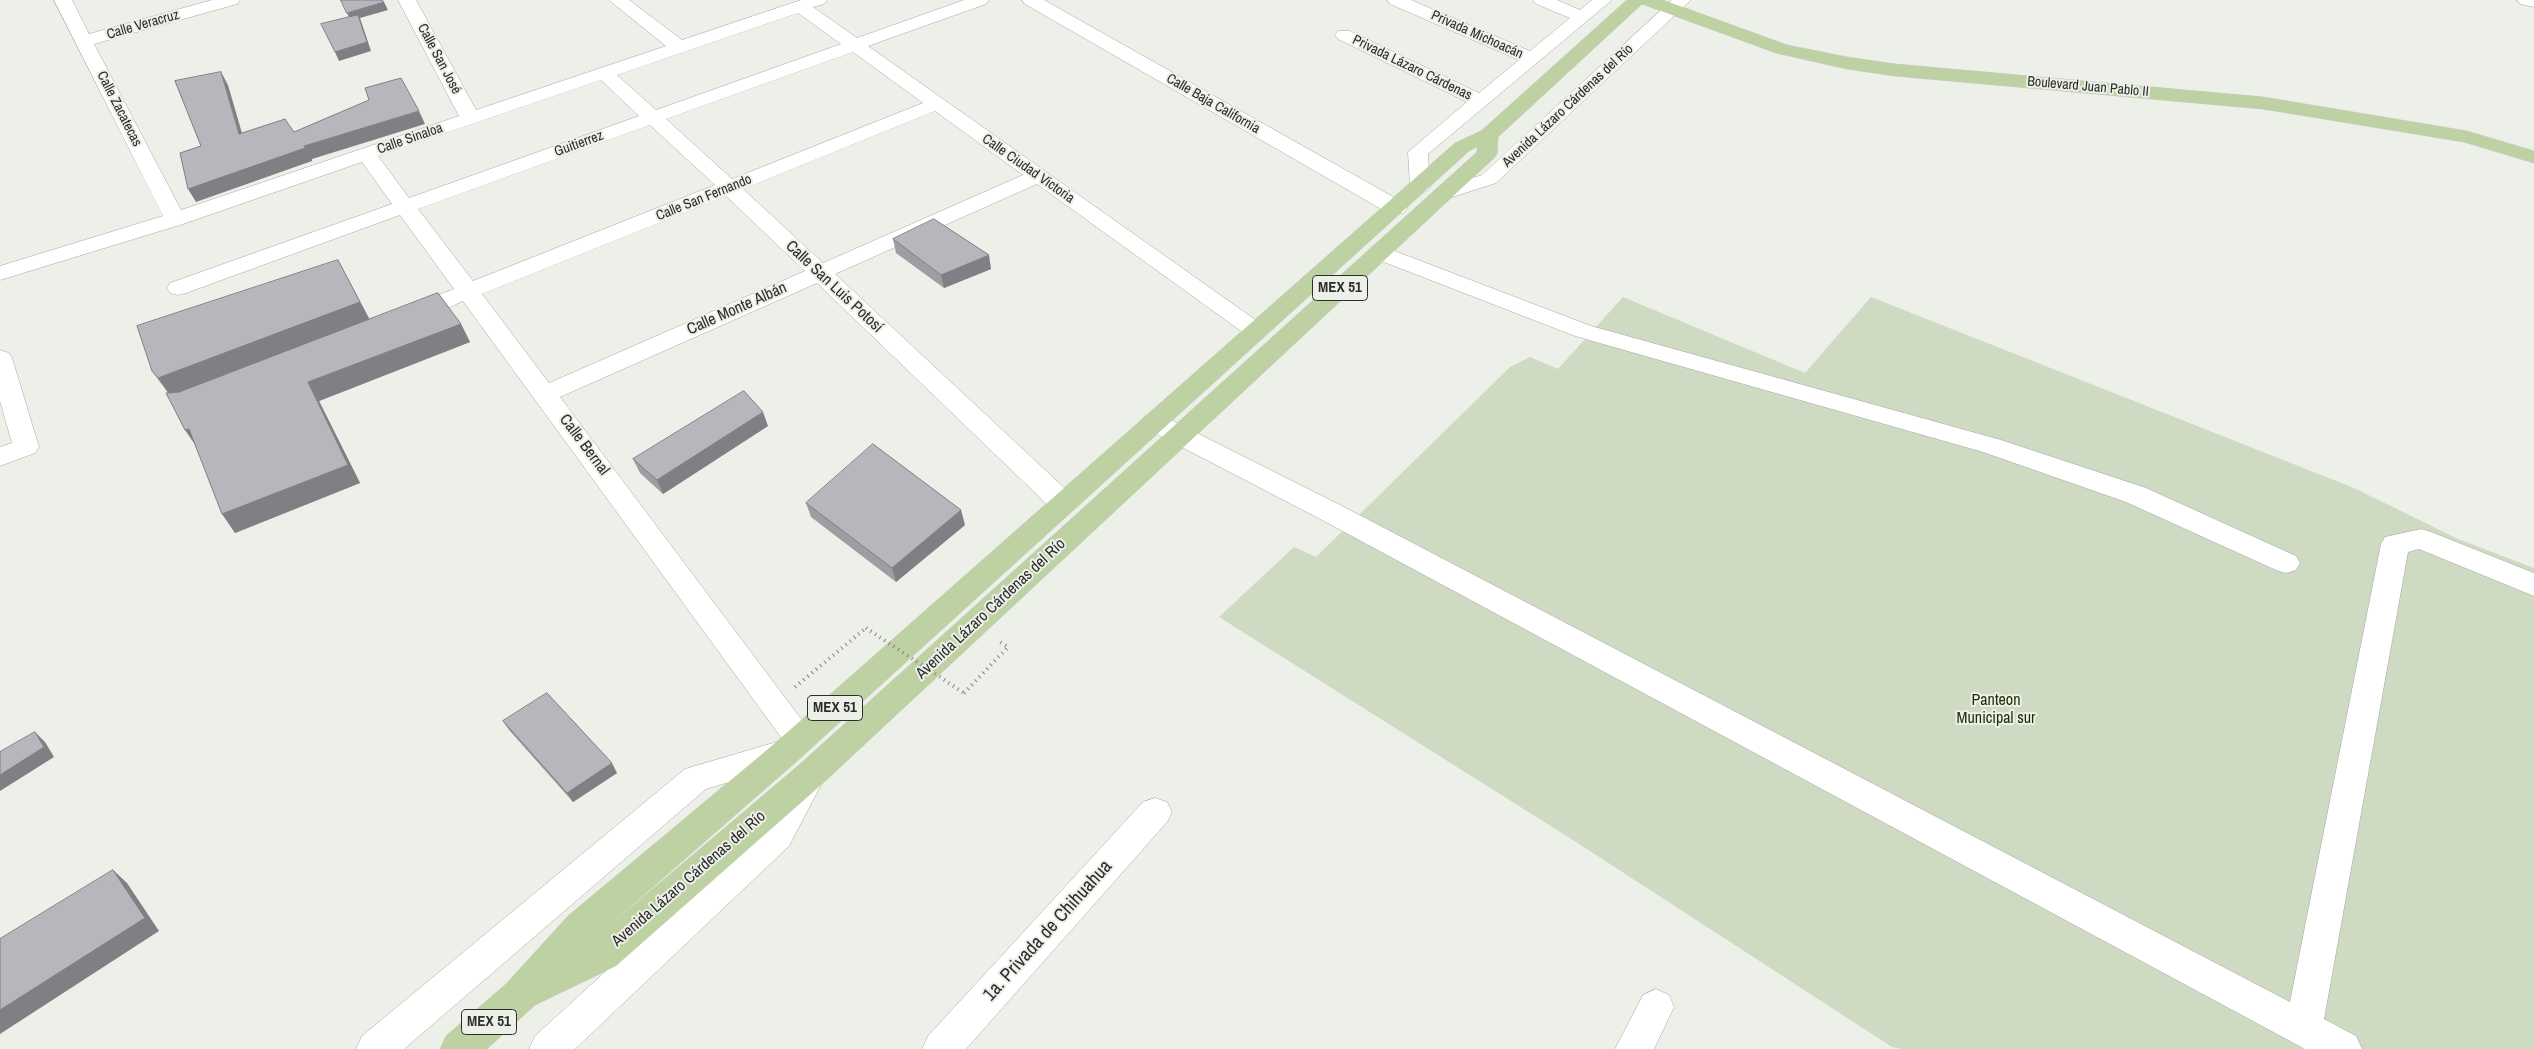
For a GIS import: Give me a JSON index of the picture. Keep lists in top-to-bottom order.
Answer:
{
  "streets": {
    "main road": ["Boulevard Juan Pablo II", "Avenida Lázaro Cárdenas del Río", "MEX 51"],
    "street": [
      "Calle Veracruz",
      "Privada Michoacán",
      "Calle San José",
      "Privada Lázaro Cárdenas",
      "Calle Baja California",
      "Calle Zacatecas",
      "Calle Sinaloa",
      "Guitierrez",
      "Calle Ciudad Victoria",
      "Calle San Fernando",
      "Calle San Luis Potosí",
      "Calle Monte Albán",
      "Calle Bernal",
      "1a. Privada de Chihuahua"
    ]
  },
  "crossings": [
    ["Calle Veracruz", "Calle Zacatecas"],
    ["Calle San José", "Calle Sinaloa"],
    ["Boulevard Juan Pablo II", "Avenida Lázaro Cárdenas del Río"],
    ["Calle Baja California", "Avenida Lázaro Cárdenas del Río"],
    ["Avenida Lázaro Cárdenas del Río", "Calle Ciudad Victoria"],
    ["Avenida Lázaro Cárdenas del Río", "Calle San Luis Potosí"],
    ["Avenida Lázaro Cárdenas del Río", "Calle Bernal"],
    ["Calle Zacatecas", "Calle Sinaloa"],
    ["Calle Sinaloa", "Calle Ciudad Victoria"],
    ["Calle Sinaloa", "Calle San Luis Potosí"],
    ["Calle Sinaloa", "Calle Bernal"],
    ["Guitierrez", "Calle Ciudad Victoria"],
    ["Guitierrez", "Calle San Luis Potosí"],
    ["Guitierrez", "Calle Bernal"],
    ["Calle Ciudad Victoria", "Calle San Fernando"],
    ["Calle Ciudad Victoria", "Calle Monte Albán"],
    ["Calle San Fernando", "Calle San Luis Potosí"],
    ["Calle San Fernando", "Calle Bernal"],
    ["Calle San Luis Potosí", "Calle Monte Albán"],
    ["Calle Monte Albán", "Calle Bernal"]
  ],
  "parks": ["Panteon Municipal sur"]
}
